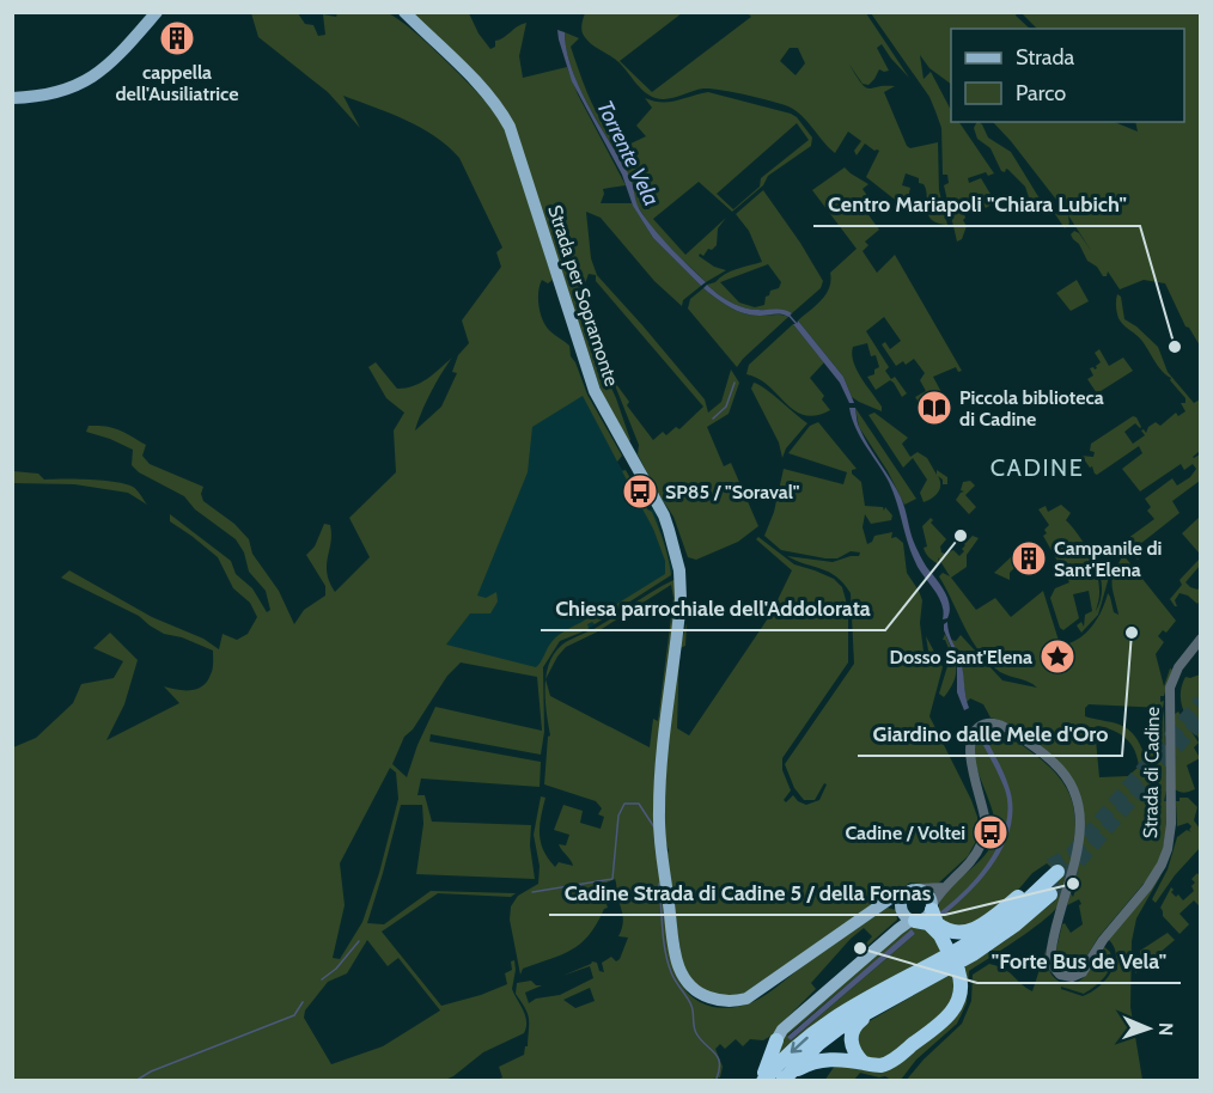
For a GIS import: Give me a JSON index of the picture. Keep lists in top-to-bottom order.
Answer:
{
  "streets": {
    "main road": ["Strada per Sopramonte"],
    "street": ["Strada di Cadine"]
  },
  "districts": ["CADINE"],
  "water": ["Torrente Vela"],
  "places": {
    "building": ["cappella dell'Ausiliatrice", "Campanile di Sant'Elena"],
    "other": [
      "Centro Mariapoli \"Chiara Lubich\"",
      "Chiesa parrochiale dell'Addolorata",
      "Giardino dalle Mele d'Oro",
      "Cadine Strada di Cadine 5 / della Fornas",
      "\"Forte Bus de Vela\""
    ],
    "library": ["Piccola biblioteca di Cadine"],
    "bus stop": ["SP85 / \"Soraval\"", "Cadine / Voltei"],
    "place": ["Dosso Sant'Elena"]
  },
  "legend": ["Strada", "Parco"],
  "north": "right"
}
